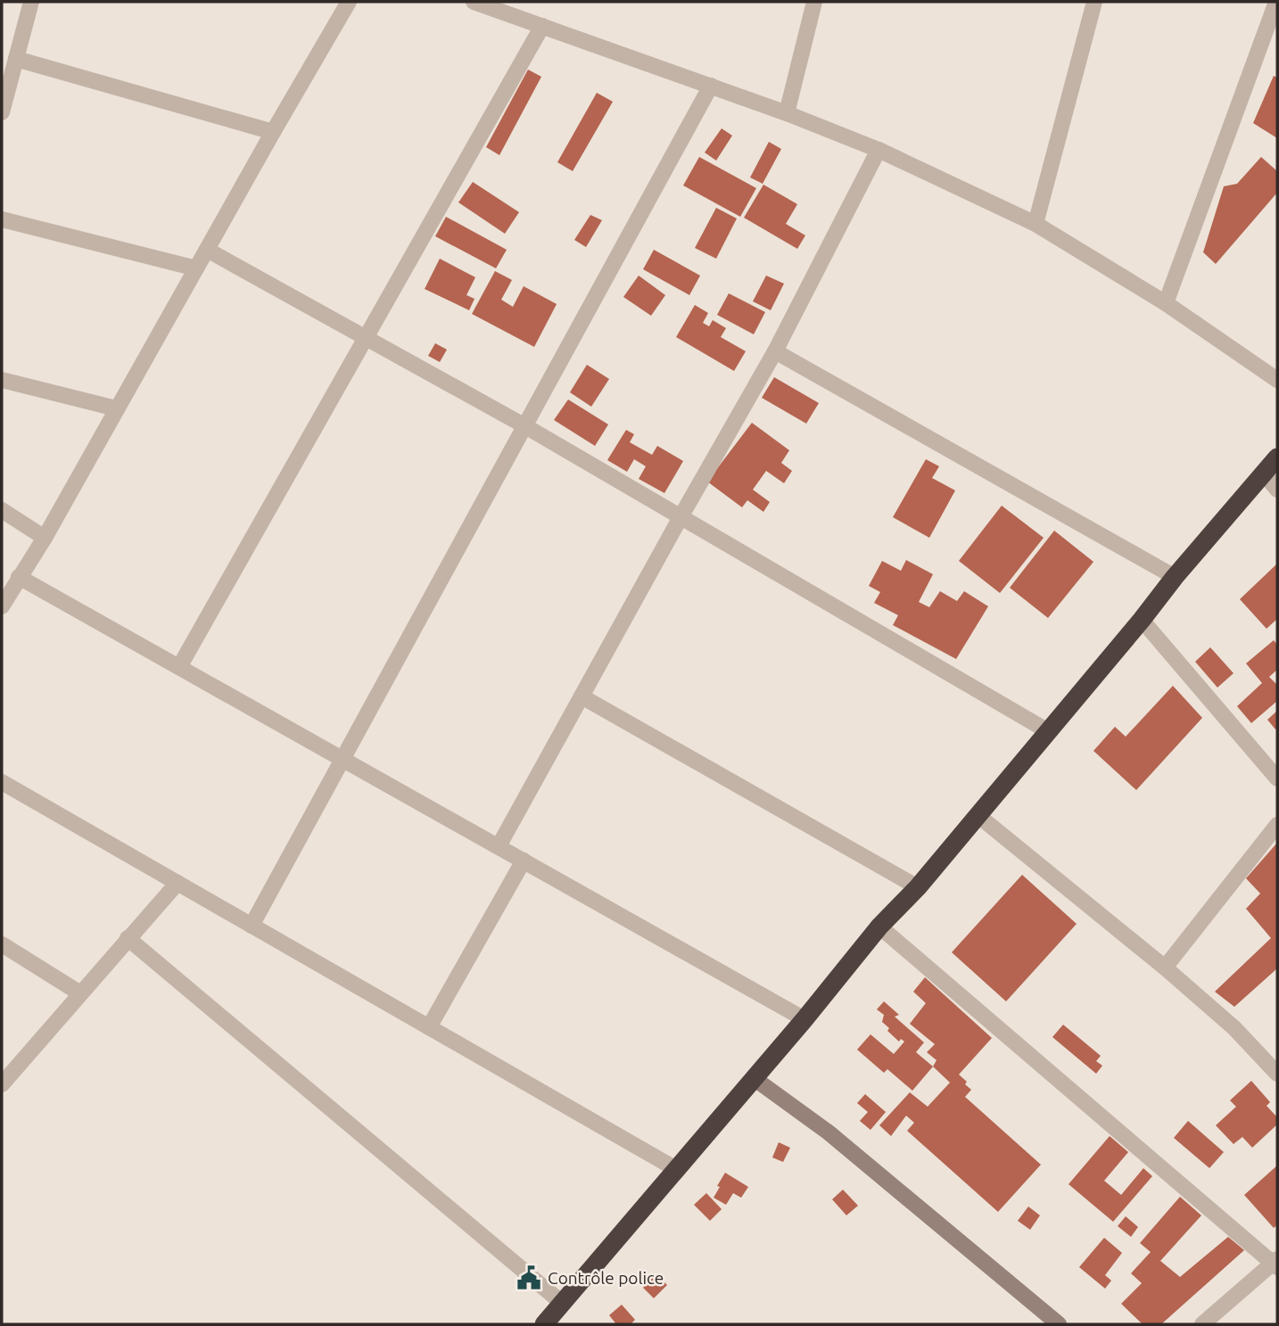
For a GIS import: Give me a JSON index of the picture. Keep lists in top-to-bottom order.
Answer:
{
  "places": {
    "public building": ["Contrôle police"]
  }
}
